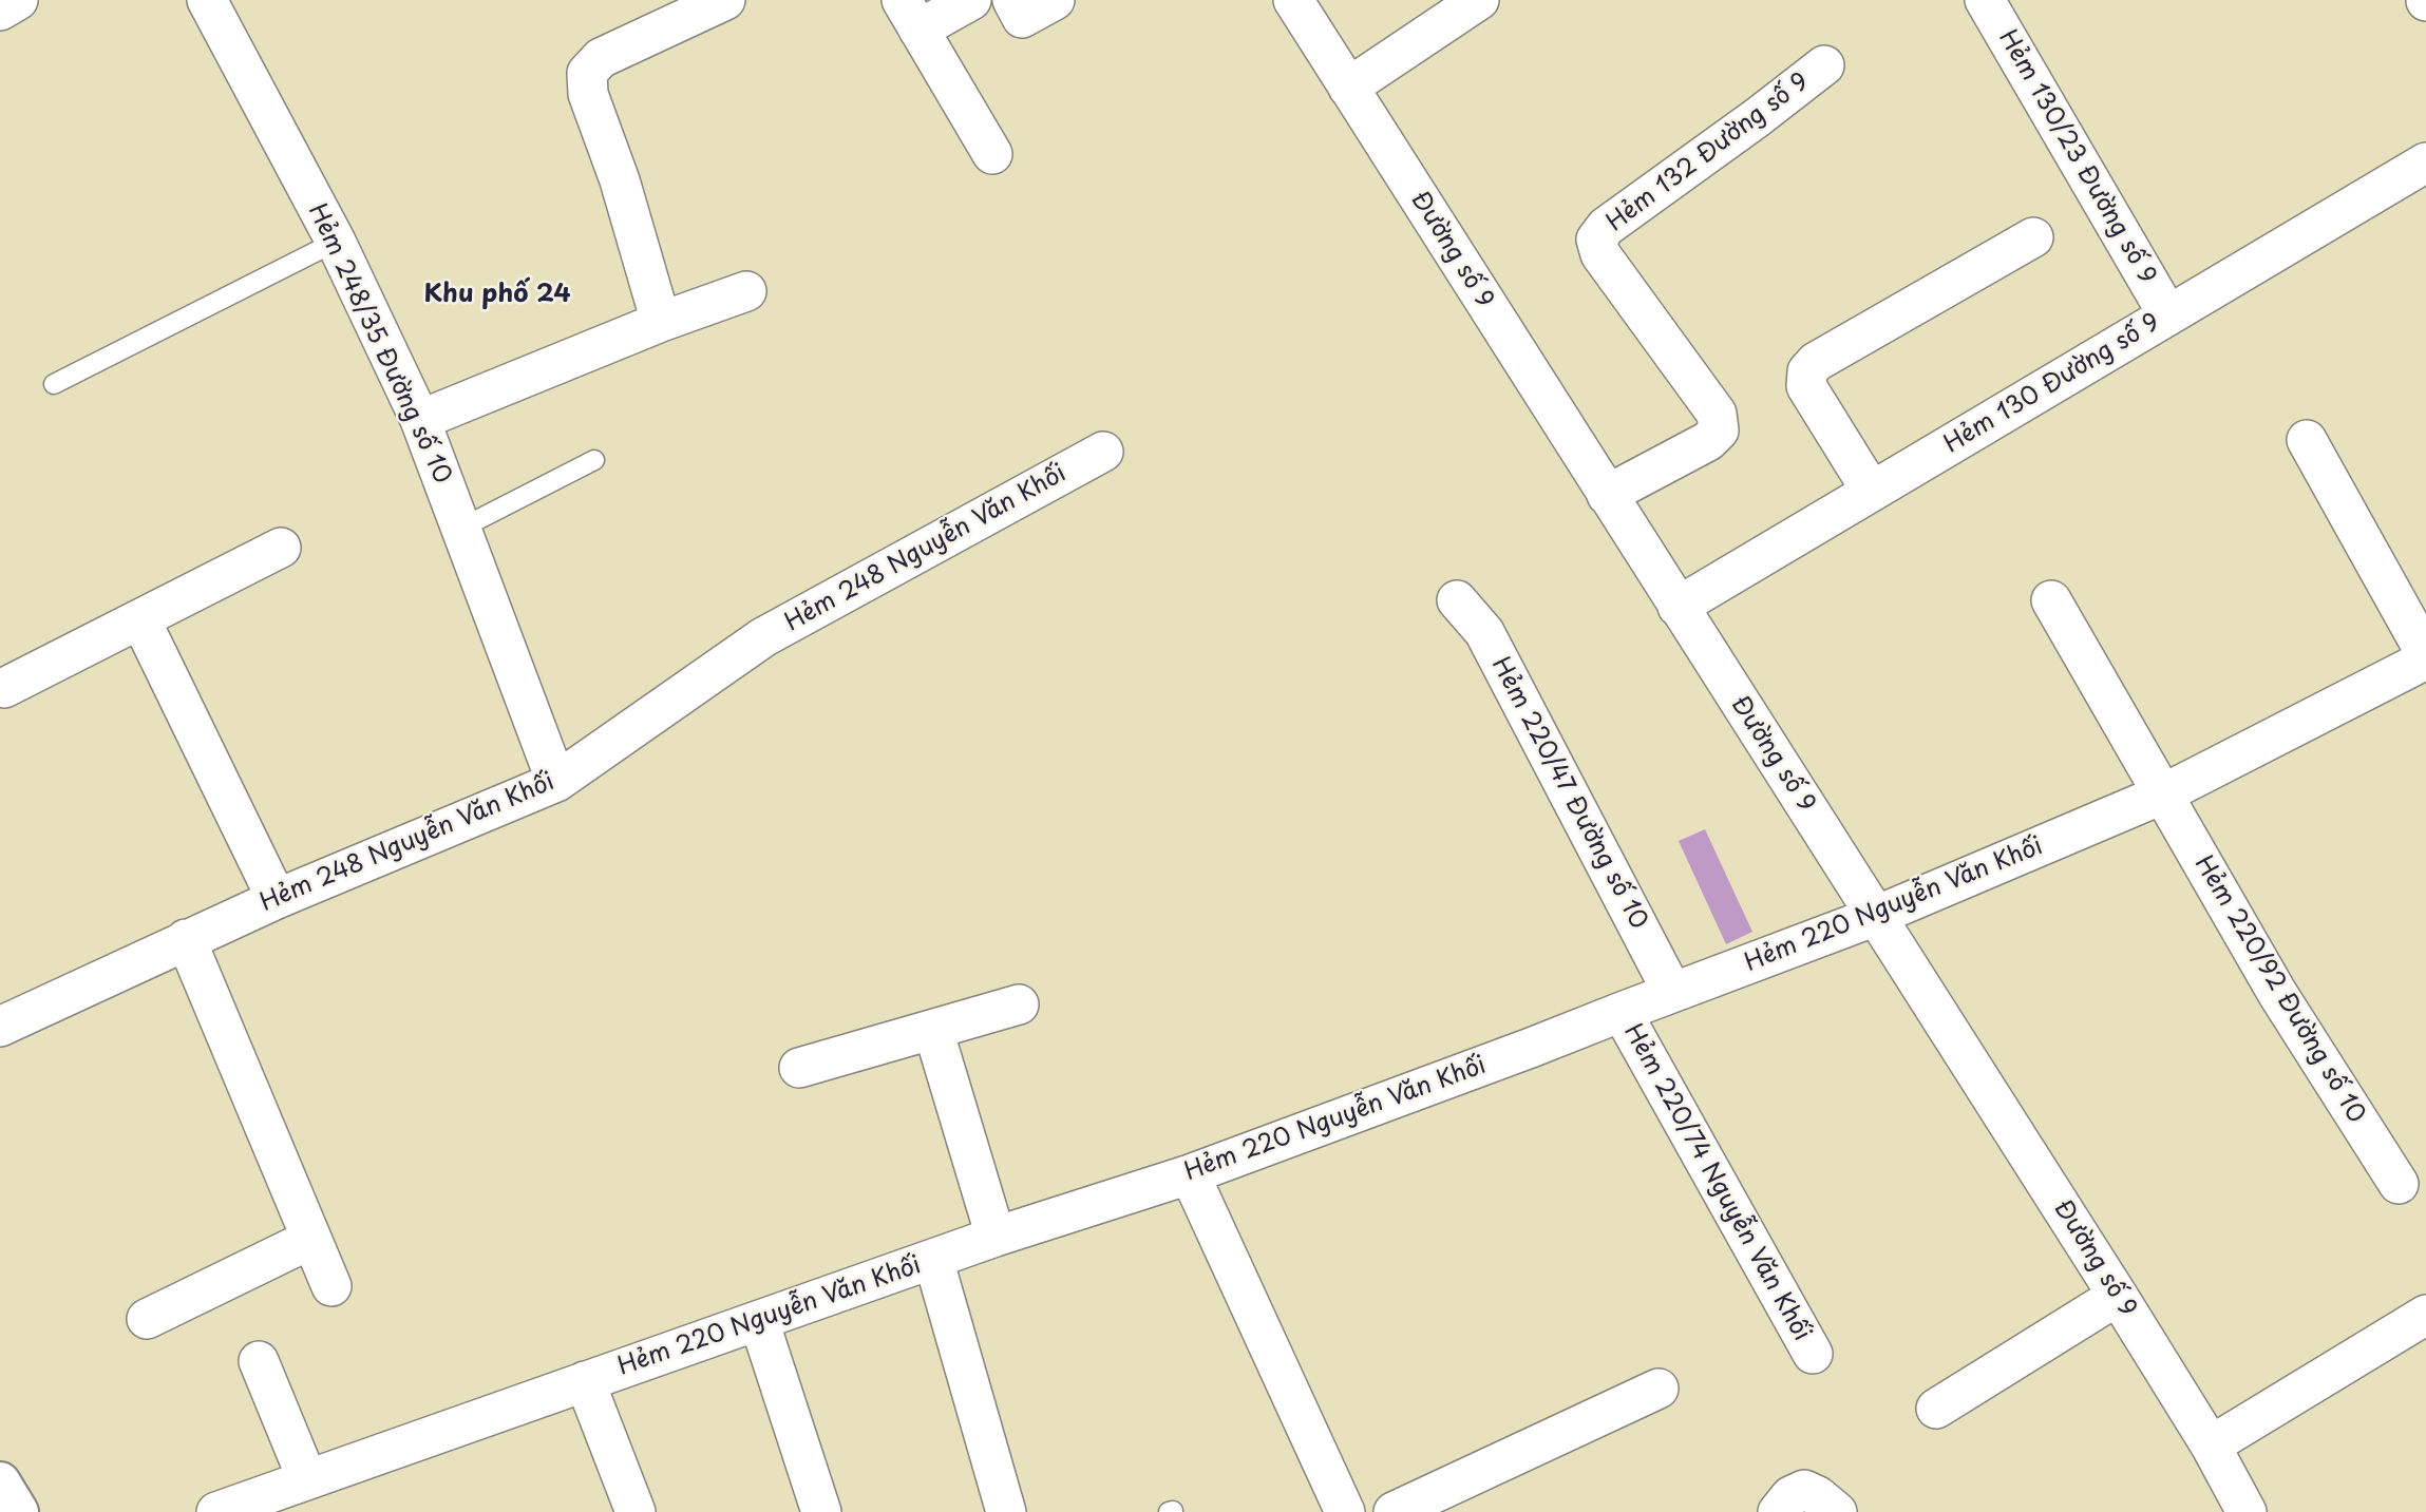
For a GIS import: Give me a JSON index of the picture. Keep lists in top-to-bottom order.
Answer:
{
  "streets": {
    "street": [
      "Hẻm 132 Đường số 9",
      "Hẻm 130/23 Đường số 9",
      "Đường số 9",
      "Hẻm 248/35 Đường số 10",
      "Hẻm 130 Đường số 9",
      "Hẻm 248 Nguyễn Văn Khối",
      "Hẻm 220/47 Đường số 10",
      "Hẻm 220 Nguyễn Văn Khối",
      "Hẻm 220/92 Đường số 10",
      "Hẻm 220/74 Nguyễn Văn Khối"
    ]
  },
  "crossings": [
    ["Hẻm 132 Đường số 9", "Đường số 9"],
    ["Hẻm 130/23 Đường số 9", "Hẻm 130 Đường số 9"],
    ["Đường số 9", "Hẻm 130 Đường số 9"],
    ["Đường số 9", "Hẻm 220 Nguyễn Văn Khối"],
    ["Hẻm 248/35 Đường số 10", "Hẻm 248 Nguyễn Văn Khối"],
    ["Hẻm 220/47 Đường số 10", "Hẻm 220 Nguyễn Văn Khối"],
    ["Hẻm 220 Nguyễn Văn Khối", "Hẻm 220/92 Đường số 10"],
    ["Hẻm 220 Nguyễn Văn Khối", "Hẻm 220/74 Nguyễn Văn Khối"]
  ],
  "districts": ["Khu phố 24"]
}
